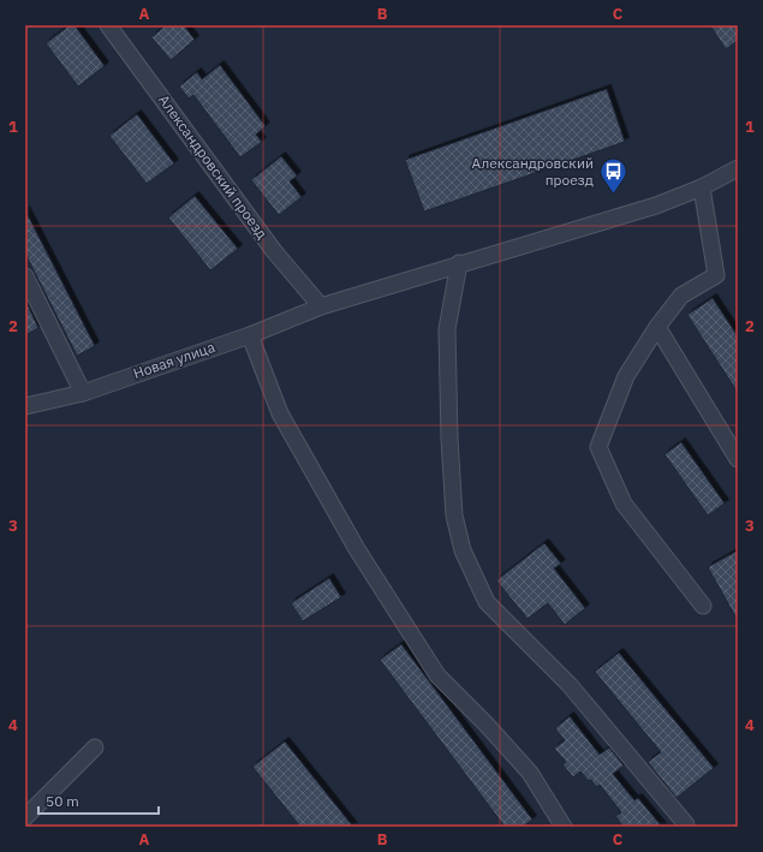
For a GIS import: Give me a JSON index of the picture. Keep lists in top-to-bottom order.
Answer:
{
  "streets": {
    "street": ["Александровский проезд", "Новая улица"]
  },
  "crossings": [
    ["Александровский проезд", "Новая улица"]
  ],
  "places": {
    "bus stop": ["Александровский проезд"]
  },
  "scale_bar": "50 m",
  "grid": {
    "columns": ["A", "B", "C"],
    "rows": [
      "1",
      "2",
      "3",
      "4"
    ]
  }
}
